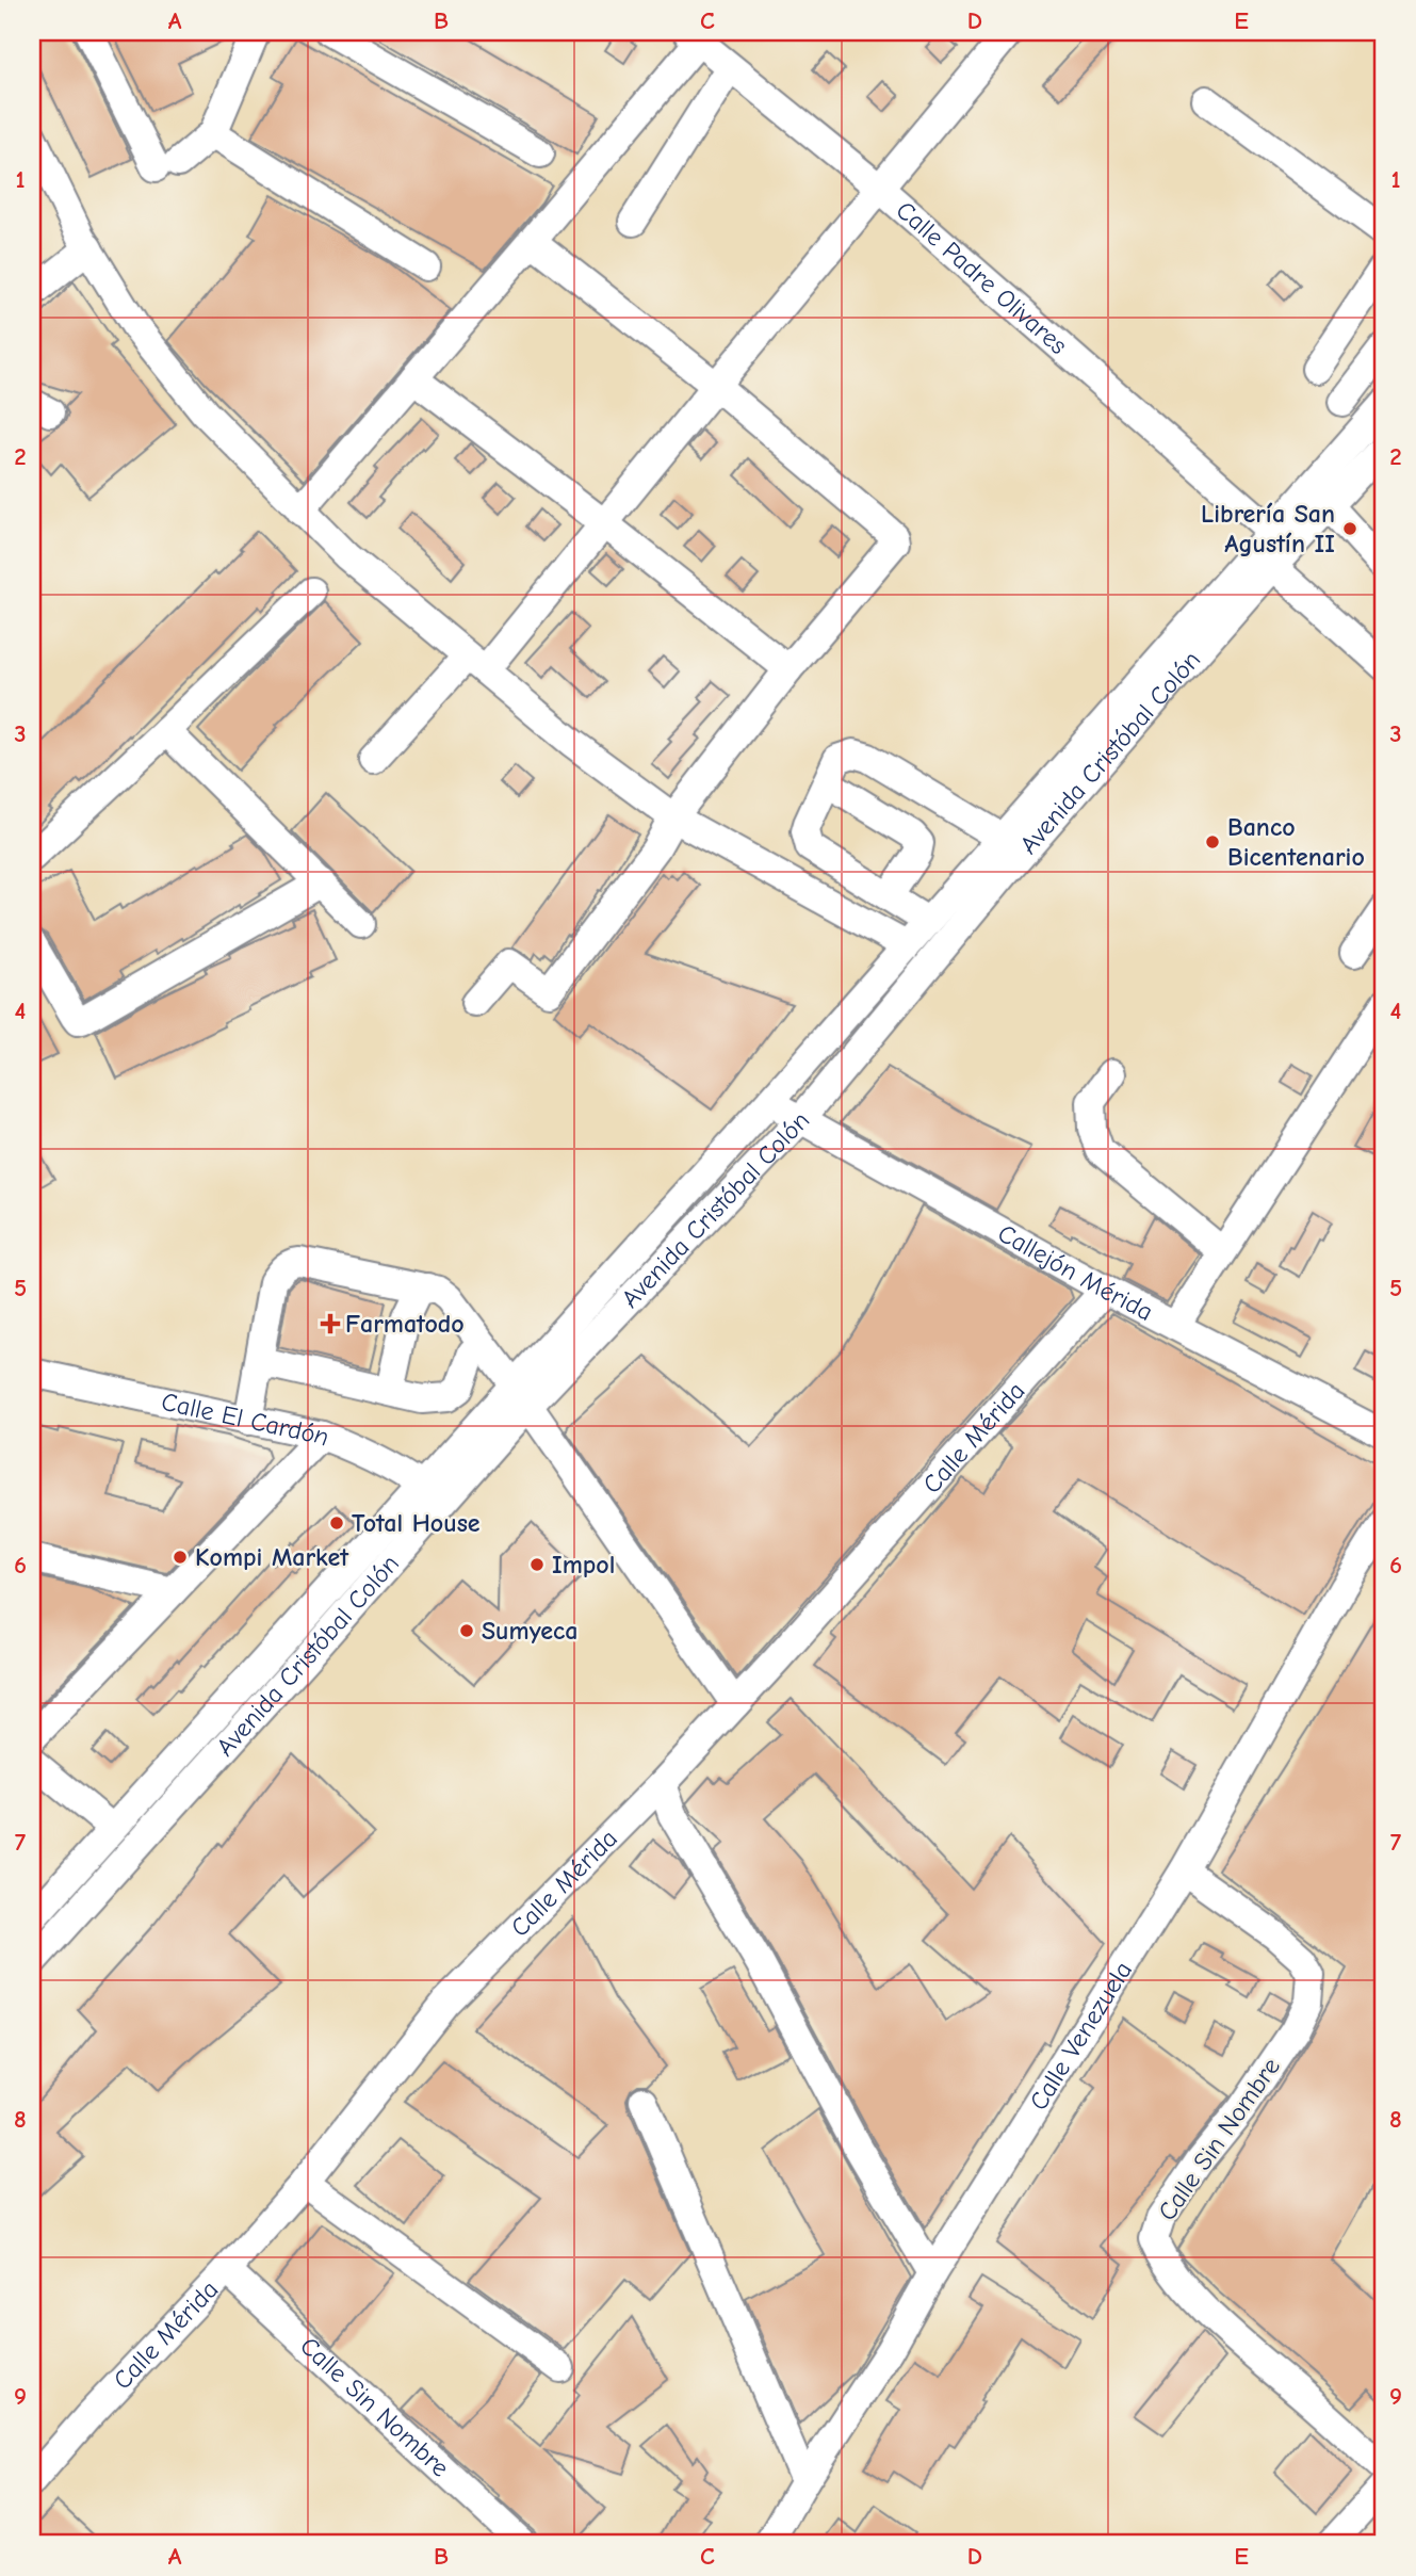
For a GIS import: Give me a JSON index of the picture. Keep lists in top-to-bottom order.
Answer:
{
  "streets": {
    "street": [
      "Calle Padre Olivares",
      "Avenida Cristóbal Colón",
      "Callejón Mérida",
      "Calle El Cardón",
      "Calle Mérida",
      "Calle Venezuela",
      "Calle Sin Nombre"
    ]
  },
  "crossings": [
    ["Calle Padre Olivares", "Avenida Cristóbal Colón"],
    ["Avenida Cristóbal Colón", "Callejón Mérida"],
    ["Avenida Cristóbal Colón", "Calle El Cardón"],
    ["Callejón Mérida", "Calle Mérida"],
    ["Calle Mérida", "Calle Sin Nombre"],
    ["Calle Venezuela", "Calle Sin Nombre"]
  ],
  "places": {
    "other": [
      "Librería San Agustín II",
      "Banco Bicentenario",
      "Total House",
      "Kompi Market",
      "Impol",
      "Sumyeca"
    ],
    "health": ["Farmatodo"]
  },
  "grid": {
    "columns": [
      "A",
      "B",
      "C",
      "D",
      "E"
    ],
    "rows": [
      "1",
      "2",
      "3",
      "4",
      "5",
      "6",
      "7",
      "8",
      "9"
    ]
  }
}
